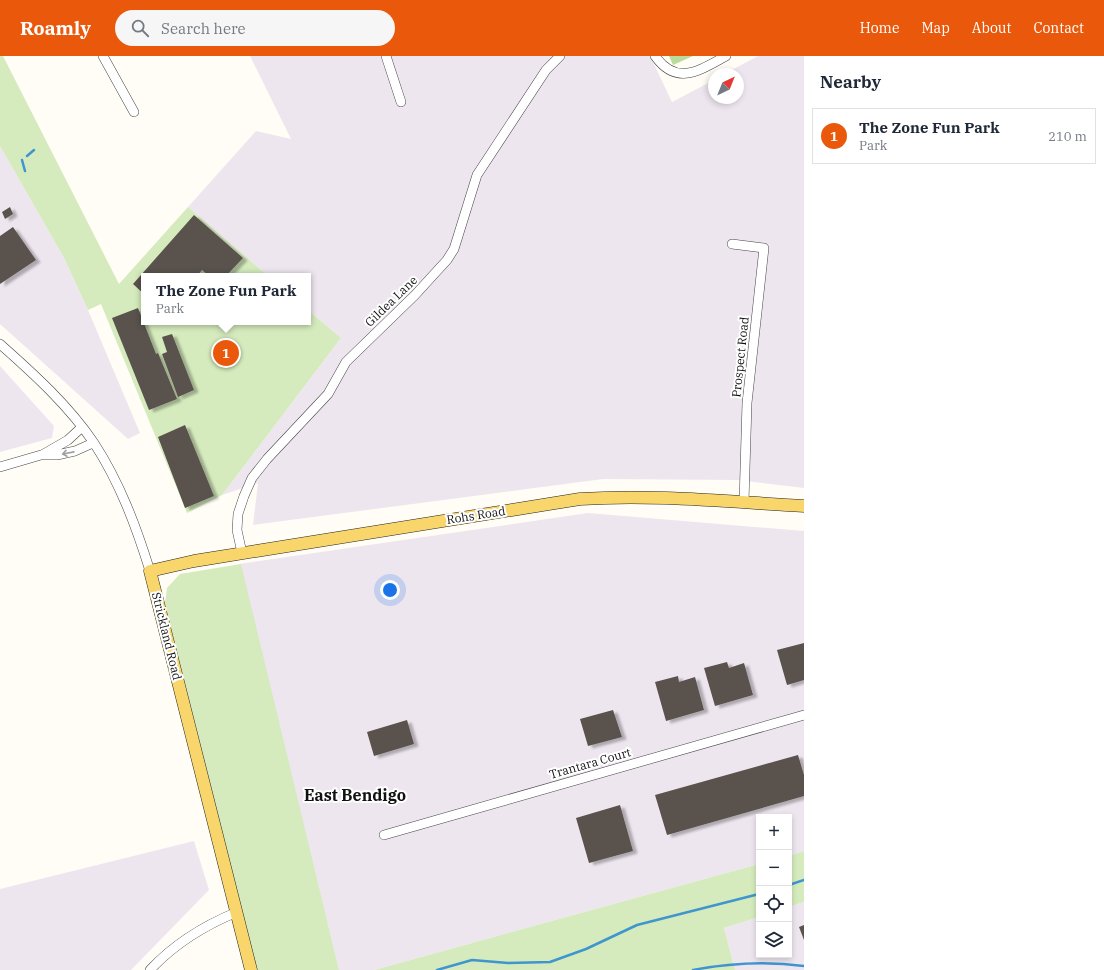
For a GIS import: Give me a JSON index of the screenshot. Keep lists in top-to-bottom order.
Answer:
{
  "streets": {
    "main road": ["Rohs Road", "Strickland Road"],
    "street": ["Gildea Lane", "Prospect Road", "Trantara Court"]
  },
  "crossings": [
    ["Gildea Lane", "Rohs Road"],
    ["Prospect Road", "Rohs Road"],
    ["Rohs Road", "Strickland Road"]
  ],
  "districts": ["East Bendigo"],
  "north": "top right",
  "page": {
    "header": "Roamly",
    "search": "Search here",
    "nav": [
      "Home",
      "Map",
      "About",
      "Contact"
    ],
    "heading": "Nearby",
    "list": [
      {
        "mark": "1",
        "name": "The Zone Fun Park",
        "note": "Park",
        "value": "210 m"
      }
    ],
    "popup": ["The Zone Fun Park", "Park"],
    "pins": "1",
    "map_buttons": ["+", "−"]
  }
}
